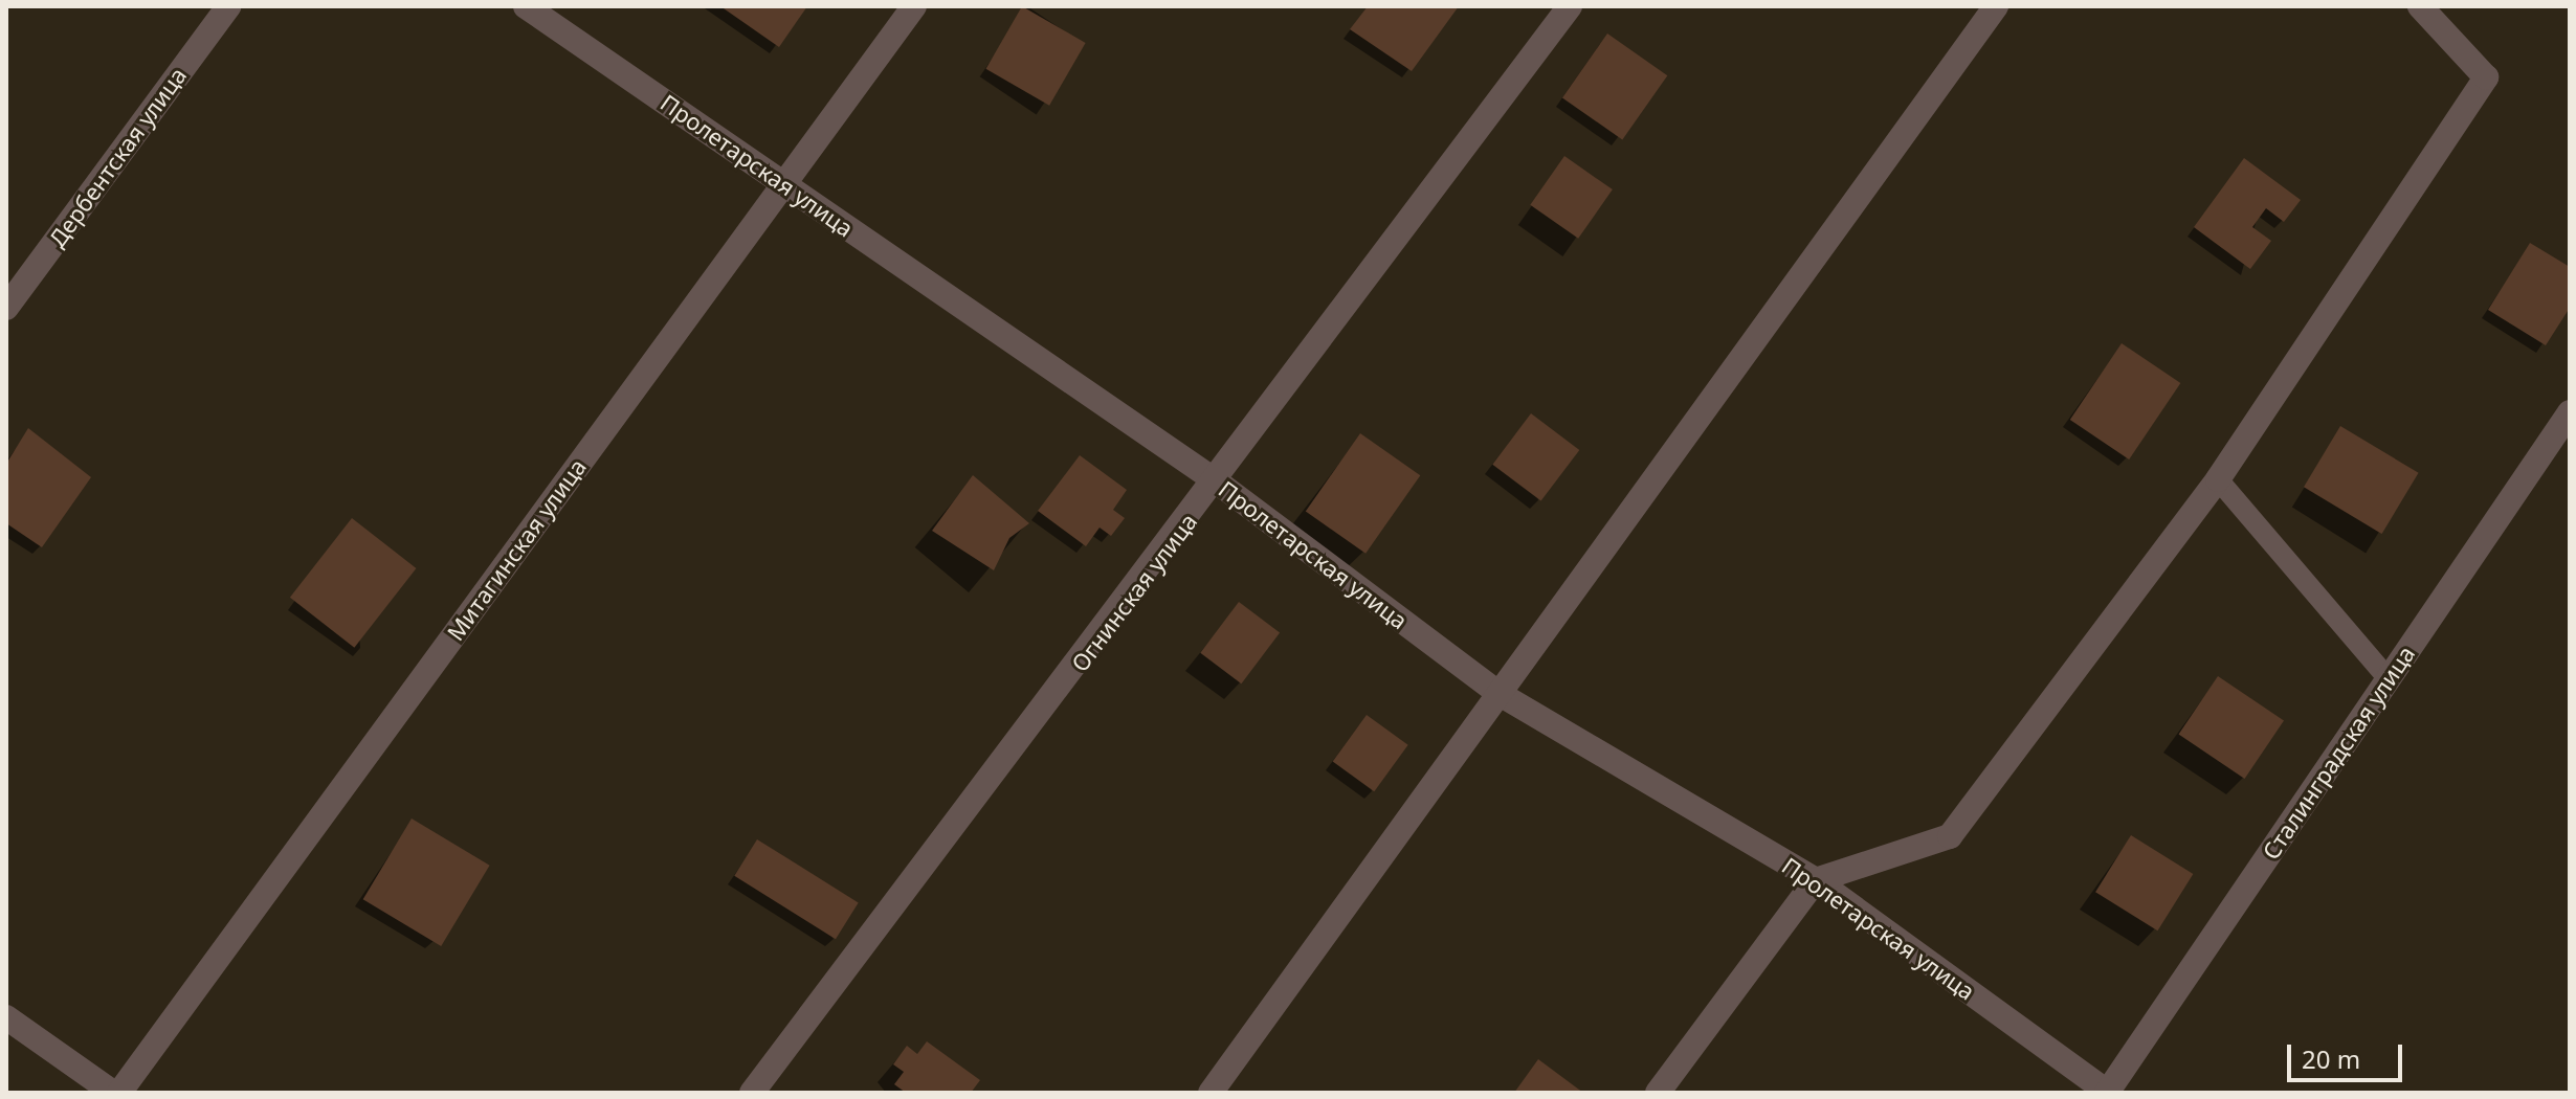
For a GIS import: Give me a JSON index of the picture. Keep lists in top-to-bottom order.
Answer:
{
  "streets": {
    "street": [
      "Дербентская улица",
      "Пролетарская улица",
      "Митагинская улица",
      "Огнинская улица",
      "Сталинградская улица"
    ]
  },
  "crossings": [
    ["Пролетарская улица", "Митагинская улица"],
    ["Пролетарская улица", "Огнинская улица"],
    ["Пролетарская улица", "Сталинградская улица"]
  ],
  "scale_bar": "20 m"
}
